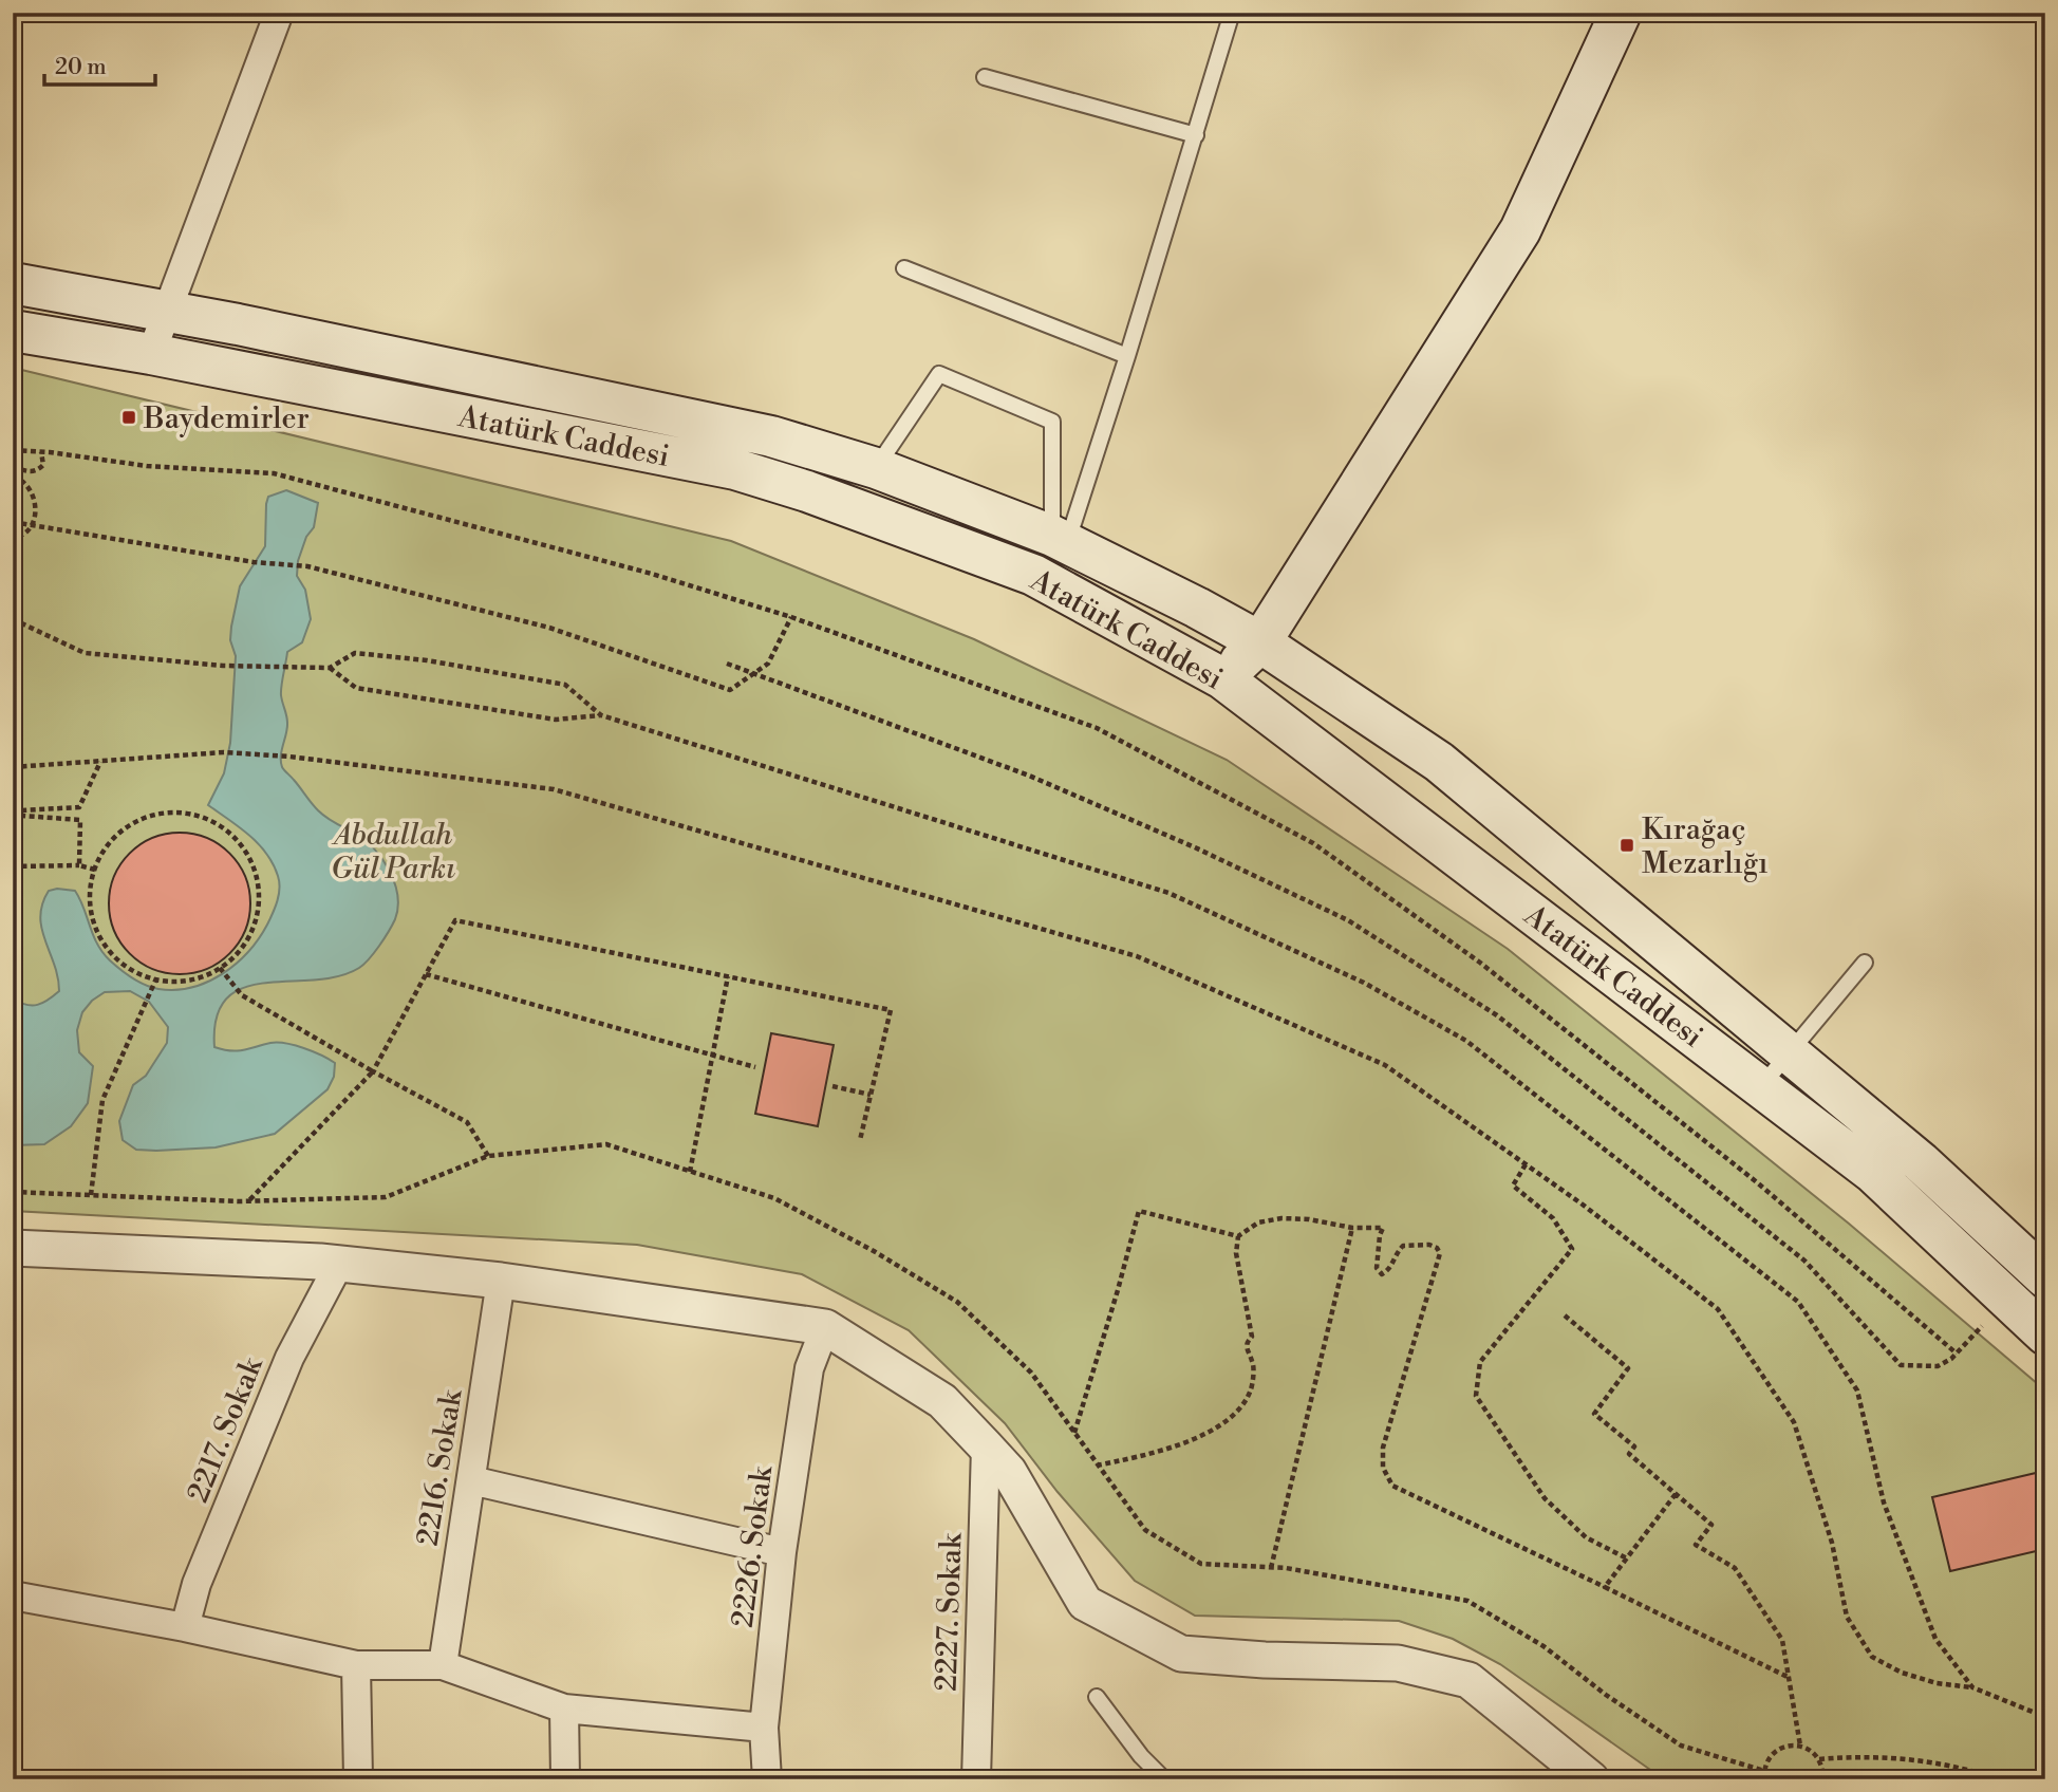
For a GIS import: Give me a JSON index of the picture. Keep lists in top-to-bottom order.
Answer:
{
  "streets": {
    "main road": ["Atatürk Caddesi"],
    "street": [
      "2217. Sokak",
      "2216. Sokak",
      "2226. Sokak",
      "2227. Sokak"
    ]
  },
  "parks": ["Abdullah Gül Parkı"],
  "places": {
    "transit": ["Baydemirler", "Kırağaç Mezarlığı"]
  },
  "scale_bar": "20 m"
}
